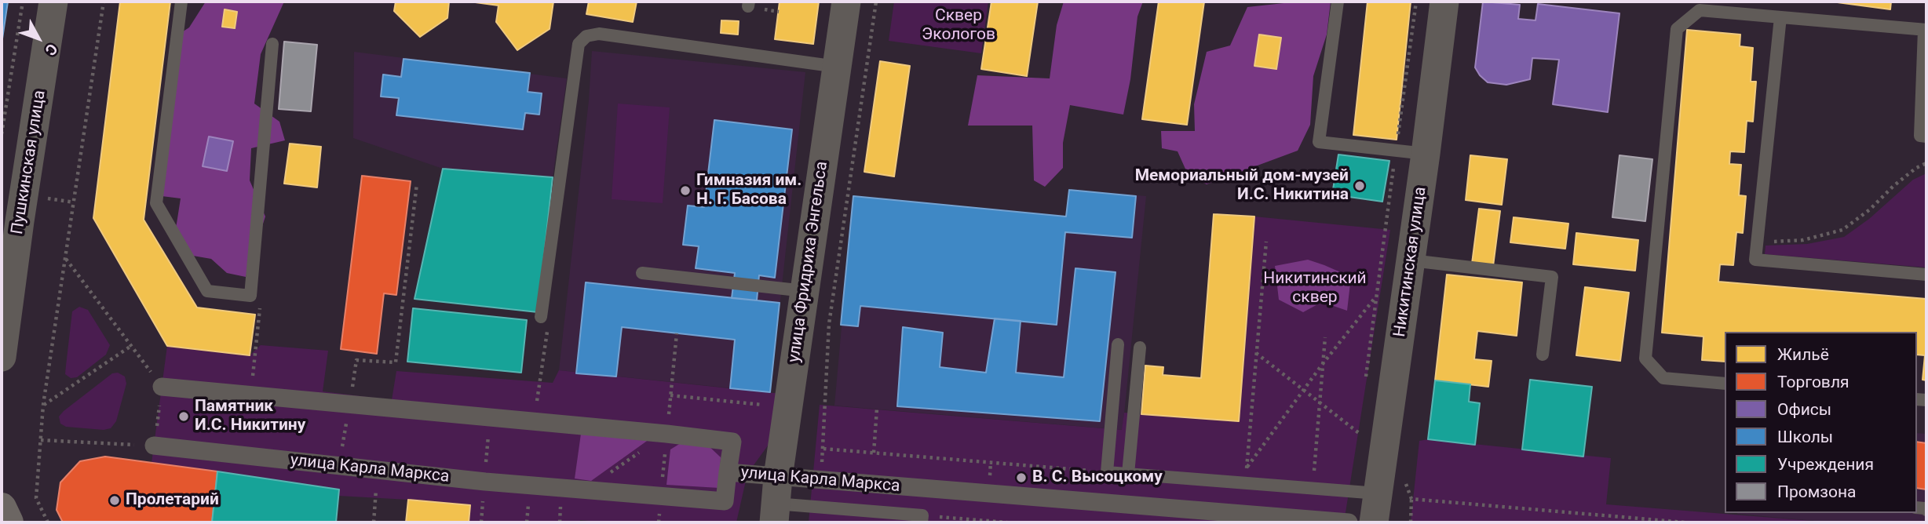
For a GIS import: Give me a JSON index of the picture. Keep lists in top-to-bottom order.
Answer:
{
  "streets": {
    "street": [
      "Пушкинская улица",
      "улица Фридриха Энгельса",
      "Никитинская улица",
      "улица Карла Маркса"
    ]
  },
  "crossings": [
    ["улица Фридриха Энгельса", "улица Карла Маркса"]
  ],
  "parks": ["Сквер Экологов", "Никитинский сквер"],
  "places": [
    "Мемориальный дом-музей И.С. Никитина",
    "Гимназия им. Н. Г. Басова",
    "Памятник И.С. Никитину",
    "В. С. Высоцкому",
    "Пролетарий"
  ],
  "legend": [
    "Жильё",
    "Торговля",
    "Офисы",
    "Школы",
    "Учреждения",
    "Промзона"
  ],
  "north": "bottom right"
}
